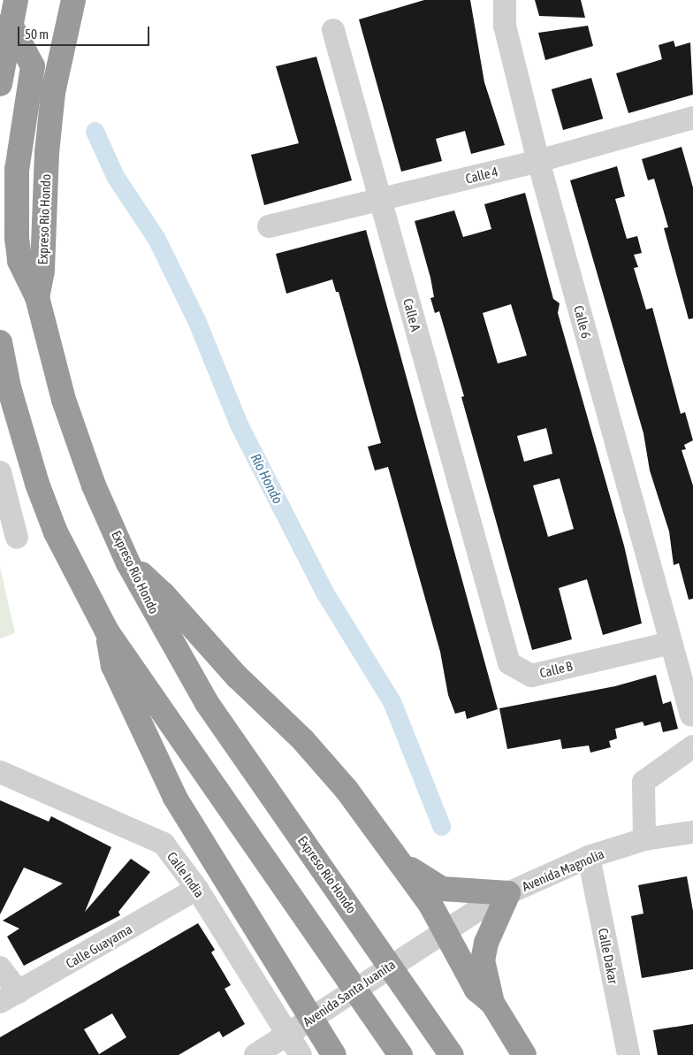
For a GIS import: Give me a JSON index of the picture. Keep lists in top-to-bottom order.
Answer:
{
  "streets": {
    "highway": ["Expreso Río Hondo"],
    "street": [
      "Calle 4",
      "Calle A",
      "Calle 6",
      "Calle B",
      "Avenida Magnolia",
      "Calle India",
      "Calle Guayama",
      "Calle Dakar",
      "Avenida Santa Juanita"
    ]
  },
  "crossings": [
    ["Calle 4", "Calle A"],
    ["Calle 4", "Calle 6"],
    ["Calle A", "Calle B"],
    ["Calle 6", "Calle B"],
    ["Avenida Magnolia", "Calle Dakar"],
    ["Avenida Magnolia", "Avenida Santa Juanita"],
    ["Calle India", "Calle Guayama"],
    ["Calle India", "Avenida Santa Juanita"]
  ],
  "water": ["Río Hondo"],
  "scale_bar": "50 m"
}
